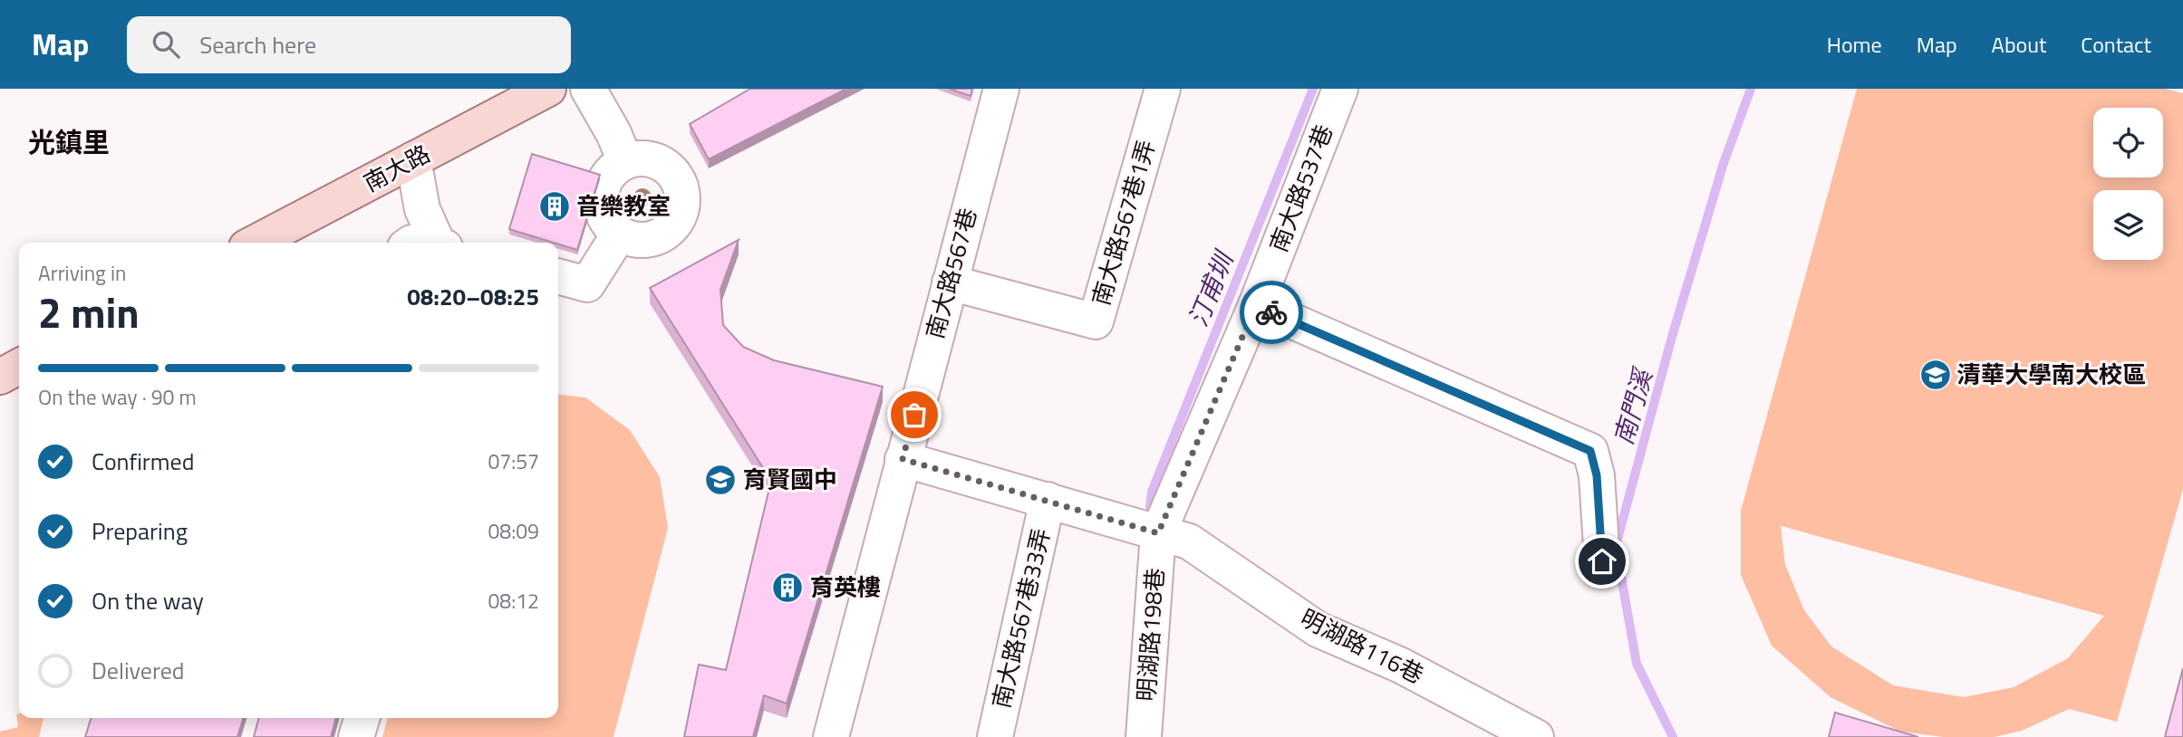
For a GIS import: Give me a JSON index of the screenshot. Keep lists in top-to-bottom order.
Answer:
{
  "streets": {
    "main road": ["南大路"],
    "lane": [
      "南大路537巷",
      "南大路567巷1弄",
      "南大路567巷",
      "南大路567巷33弄",
      "明湖路198巷",
      "明湖路116巷"
    ]
  },
  "crossings": [
    ["南大路537巷", "明湖路198巷"],
    ["南大路537巷", "明湖路116巷"],
    ["南大路567巷1弄", "南大路567巷"],
    ["明湖路198巷", "明湖路116巷"]
  ],
  "districts": ["光鎮里"],
  "water": ["汀甫圳", "南門溪"],
  "places": {
    "building": ["音樂教室", "育英樓"],
    "school or university": ["清華大學南大校區", "育賢國中"]
  },
  "page": {
    "header": "Map",
    "search": "Search here",
    "nav": [
      "Home",
      "Map",
      "About",
      "Contact"
    ],
    "heading": ["2 min", "Arriving in", "08:20–08:25"],
    "bar": "On the way · 90 m",
    "list": [
      ["Confirmed", "07:57"],
      ["Preparing", "08:09"],
      ["On the way", "08:12"],
      "Delivered"
    ]
  }
}
